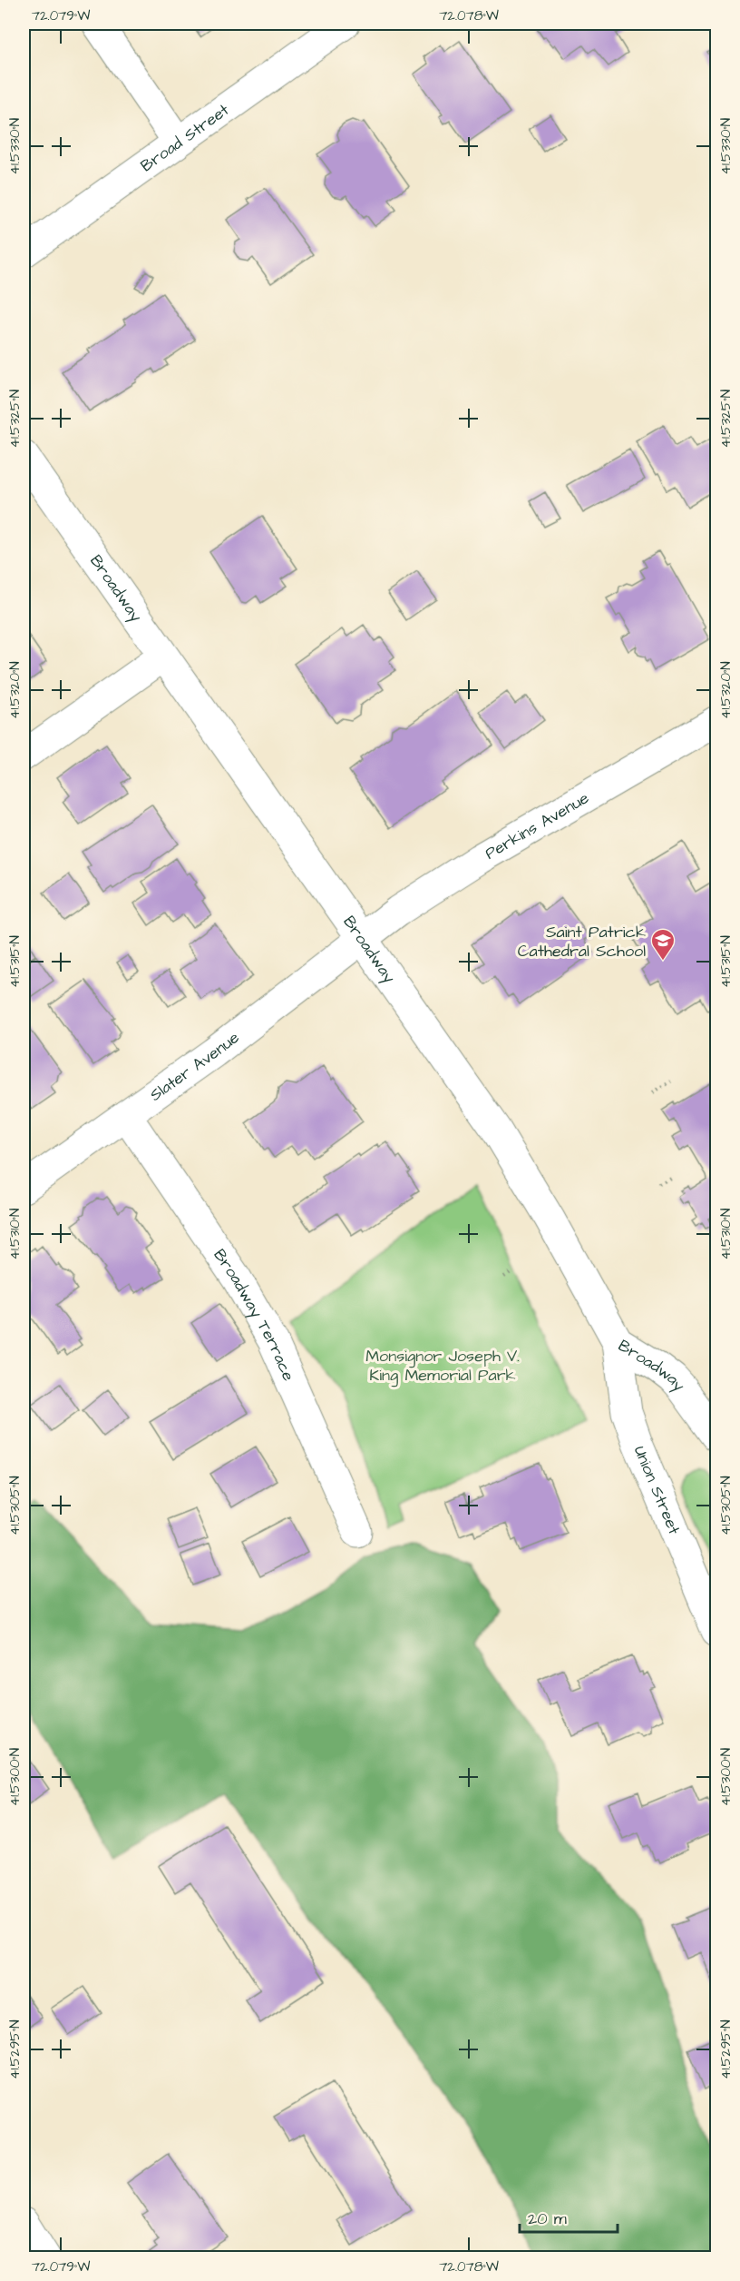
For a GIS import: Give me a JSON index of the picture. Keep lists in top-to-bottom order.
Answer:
{
  "streets": {
    "street": [
      "Broad Street",
      "Broadway",
      "Perkins Avenue",
      "Slater Avenue",
      "Broadway Terrace",
      "Union Street"
    ]
  },
  "crossings": [
    ["Broadway", "Perkins Avenue"],
    ["Broadway", "Slater Avenue"],
    ["Broadway", "Union Street"],
    ["Perkins Avenue", "Slater Avenue"],
    ["Slater Avenue", "Broadway Terrace"]
  ],
  "parks": ["Monsignor Joseph V. King Memorial Park"],
  "places": {
    "school or university": ["Saint Patrick Cathedral School"]
  },
  "scale_bar": "20 m",
  "coordinates": [
    "72.079°W",
    "72.078°W",
    "41.5330°N",
    "41.5325°N",
    "41.5320°N",
    "41.5315°N",
    "41.5310°N",
    "41.5305°N",
    "41.5300°N",
    "41.5295°N"
  ]
}
